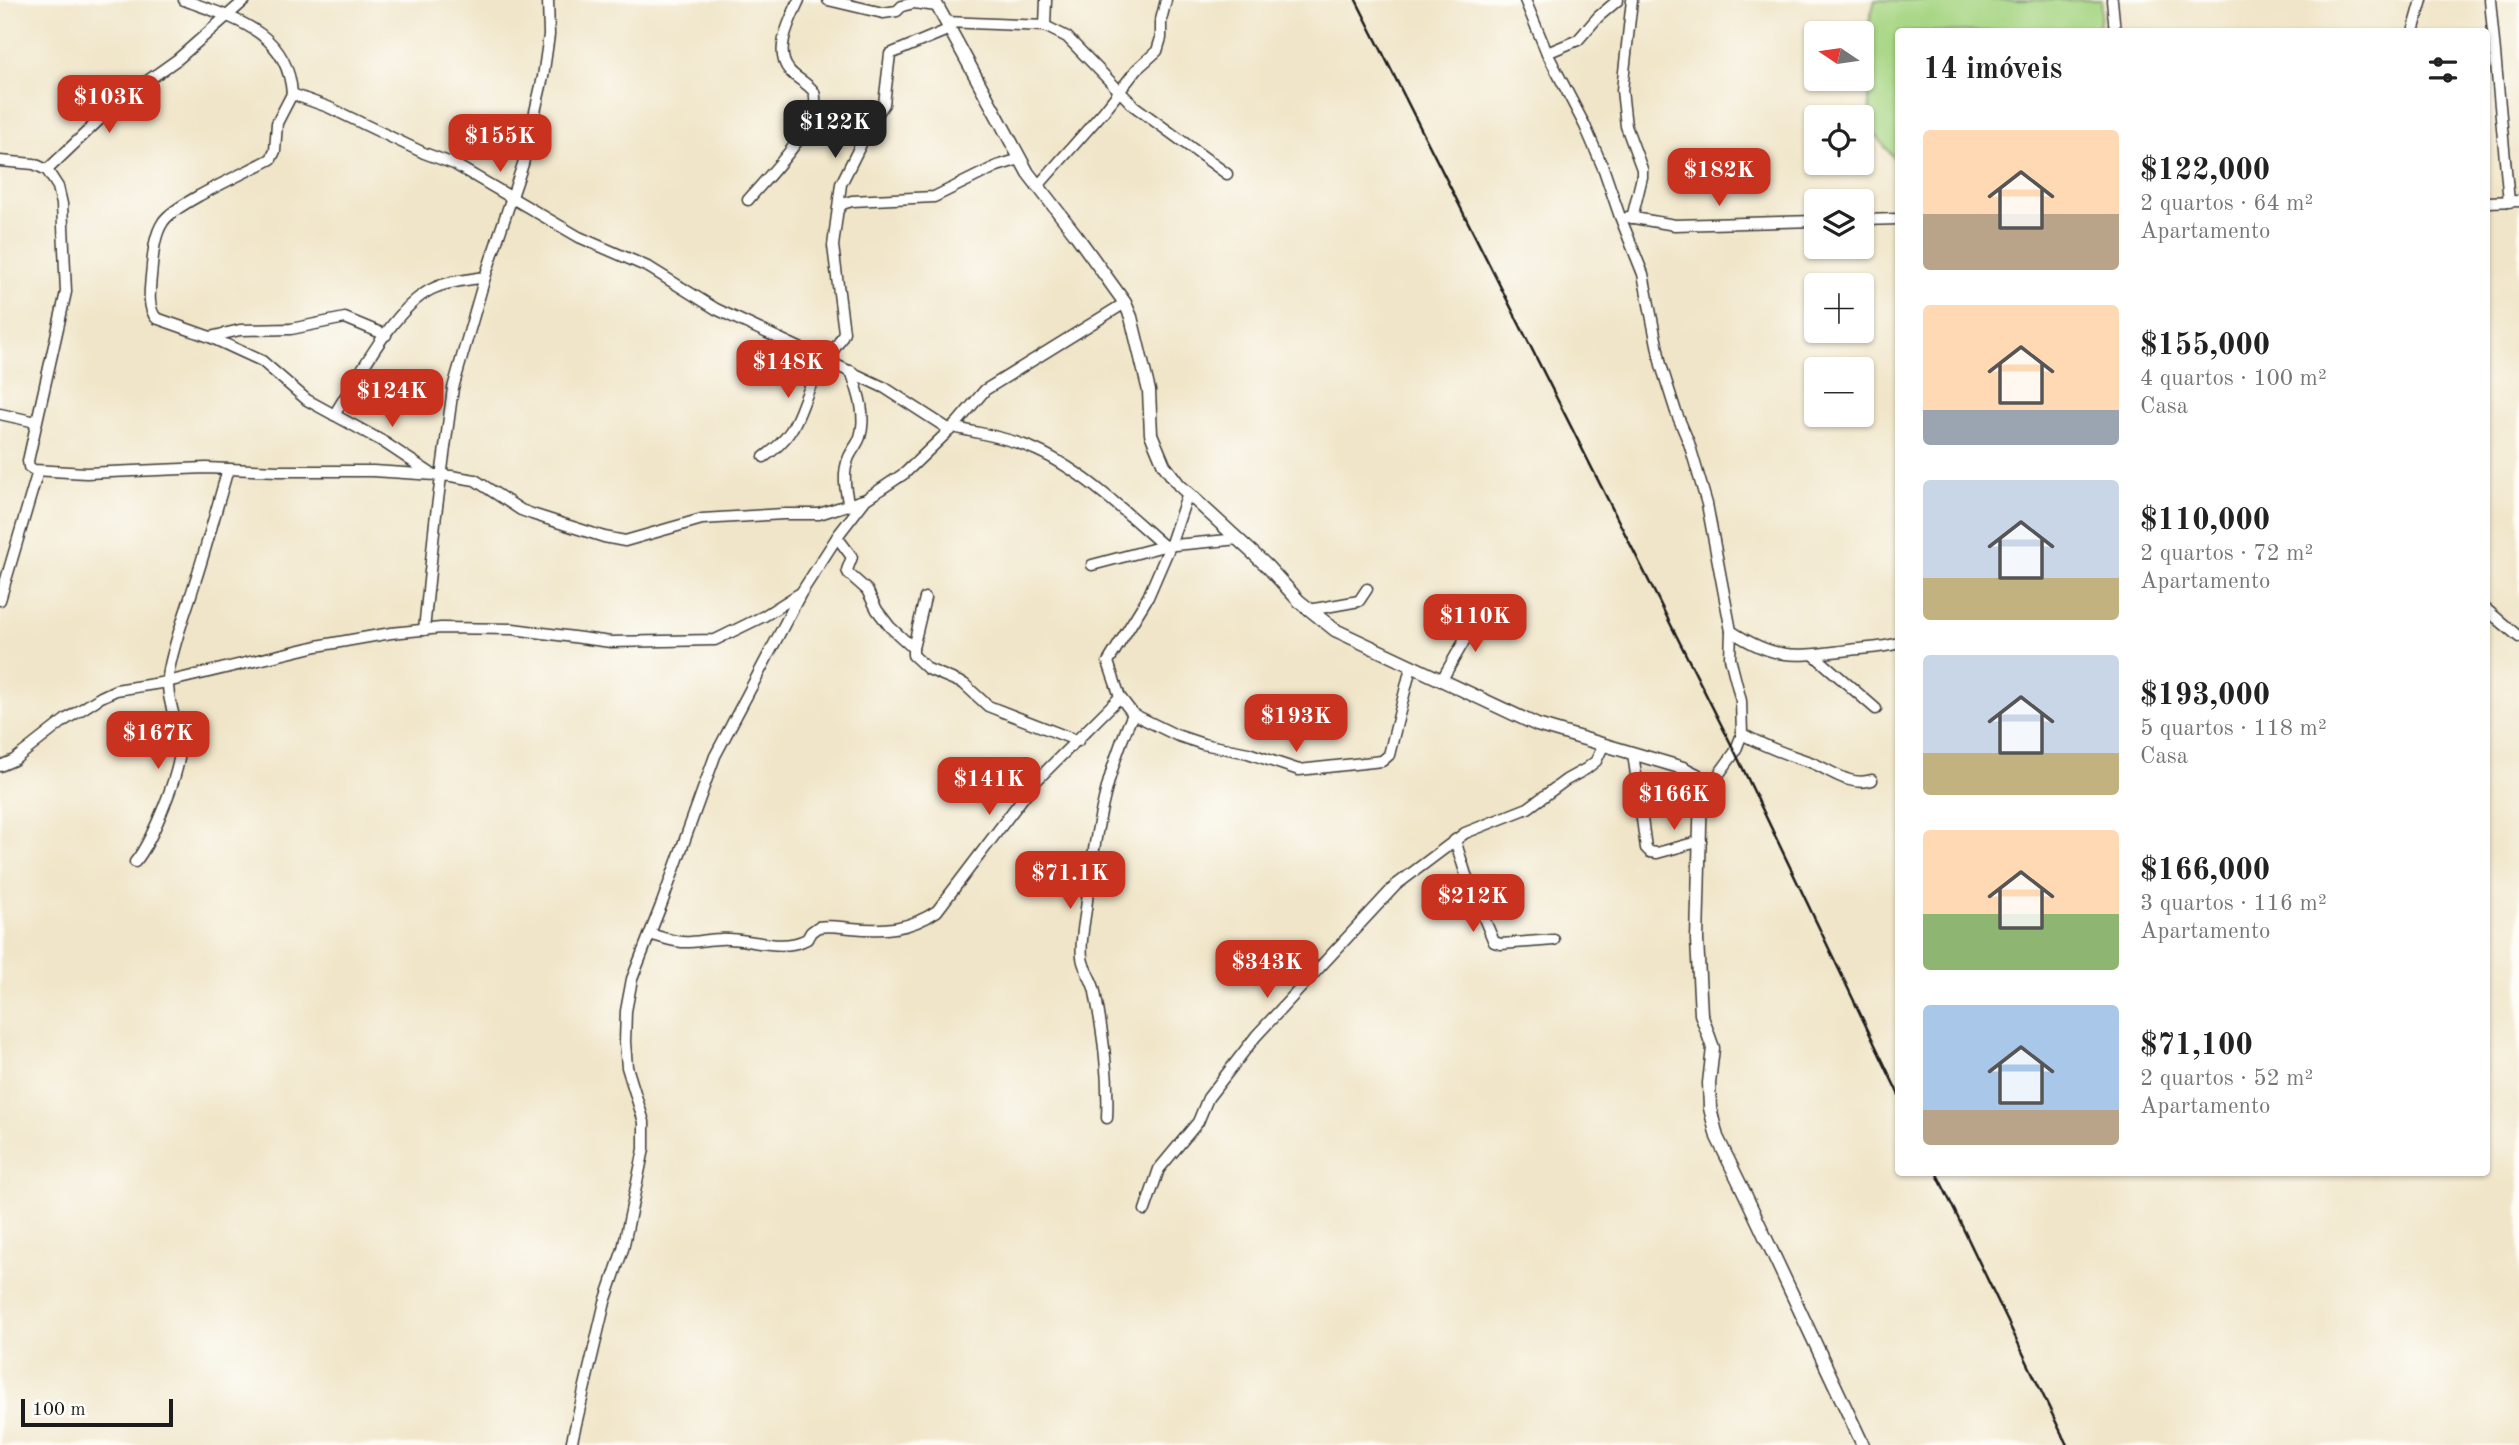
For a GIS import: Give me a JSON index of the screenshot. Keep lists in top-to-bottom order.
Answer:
{
  "scale_bar": "100 m",
  "north": "left",
  "page": {
    "map_buttons": ["+", "−"],
    "heading": "14 imóveis",
    "price": [
      "$103K",
      "$122K",
      "$155K",
      "$182K",
      "$148K",
      "$124K",
      "$110K",
      "$193K",
      "$167K",
      "$141K",
      "$166K",
      "$71.1K",
      "$212K",
      "$343K"
    ],
    "list": [
      {
        "name": "$122,000",
        "note": "2 quartos · 64 m² · Apartamento"
      },
      {
        "name": "$155,000",
        "note": "4 quartos · 100 m² · Casa"
      },
      {
        "name": "$110,000",
        "note": "2 quartos · 72 m² · Apartamento"
      },
      {
        "name": "$193,000",
        "note": "5 quartos · 118 m² · Casa"
      },
      {
        "name": "$166,000",
        "note": "3 quartos · 116 m² · Apartamento"
      },
      {
        "name": "$71,100",
        "note": "2 quartos · 52 m² · Apartamento"
      }
    ],
    "scale": "100 m"
  }
}
